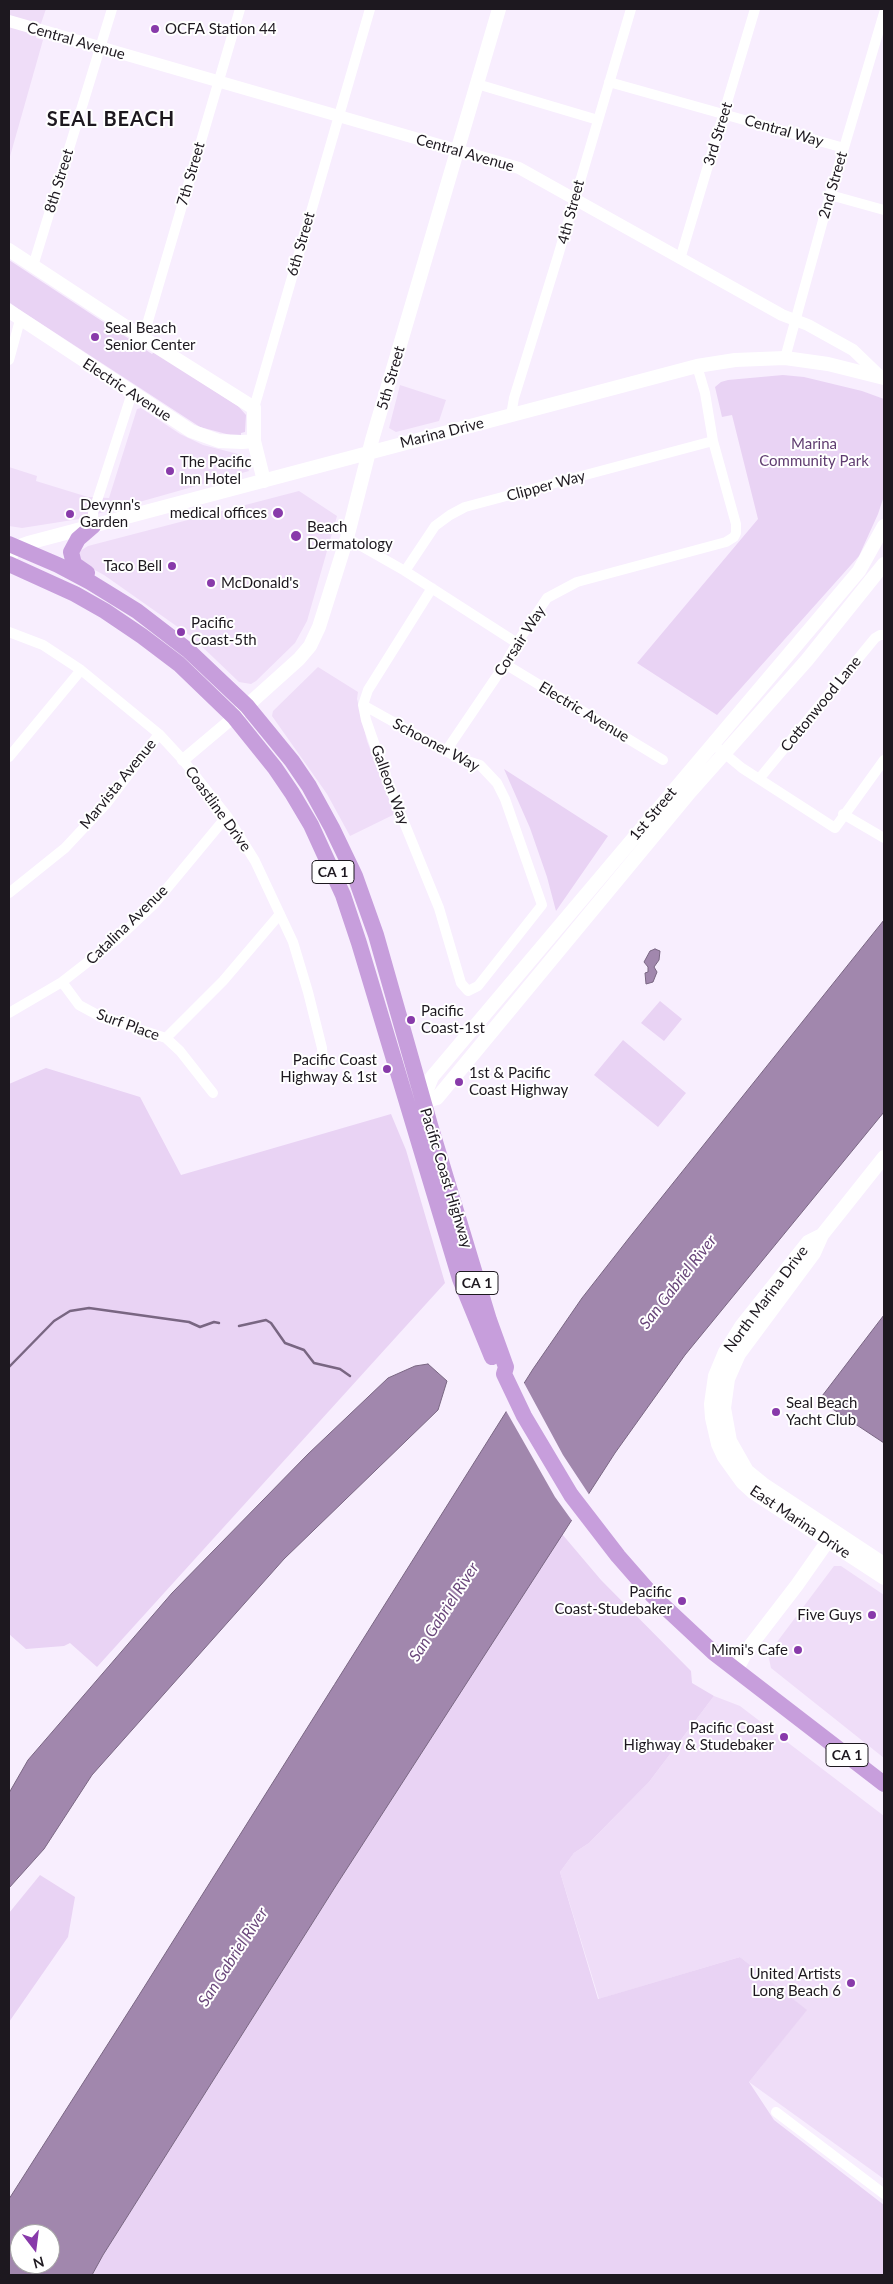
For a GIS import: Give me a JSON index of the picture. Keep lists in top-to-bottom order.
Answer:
{
  "streets": {
    "highway": ["CA 1", "Pacific Coast Highway"],
    "main road": [
      "6th Street",
      "5th Street",
      "Electric Avenue",
      "Marina Drive",
      "1st Street",
      "North Marina Drive",
      "East Marina Drive"
    ],
    "street": [
      "Central Avenue",
      "Central Way",
      "3rd Street",
      "7th Street",
      "8th Street",
      "2nd Street",
      "4th Street",
      "Clipper Way",
      "Corsair Way",
      "Cottonwood Lane",
      "Schooner Way",
      "Marvista Avenue",
      "Galleon Way",
      "Coastline Drive",
      "Catalina Avenue",
      "Surf Place"
    ]
  },
  "crossings": [
    ["Central Avenue", "3rd Street"],
    ["Central Avenue", "7th Street"],
    ["Central Avenue", "8th Street"],
    ["Central Avenue", "2nd Street"],
    ["Central Avenue", "4th Street"],
    ["Central Avenue", "6th Street"],
    ["Central Avenue", "5th Street"],
    ["Central Avenue", "Marina Drive"],
    ["Central Way", "3rd Street"],
    ["Central Way", "2nd Street"],
    ["Central Way", "4th Street"],
    ["2nd Street", "Marina Drive"],
    ["4th Street", "Marina Drive"],
    ["6th Street", "Electric Avenue"],
    ["6th Street", "Marina Drive"],
    ["5th Street", "Marina Drive"],
    ["5th Street", "Pacific Coast Highway"],
    ["Electric Avenue", "Corsair Way"],
    ["Marina Drive", "Pacific Coast Highway"],
    ["Clipper Way", "Corsair Way"],
    ["Corsair Way", "Schooner Way"],
    ["Schooner Way", "Galleon Way"],
    ["Marvista Avenue", "Coastline Drive"],
    ["Coastline Drive", "Catalina Avenue"],
    ["1st Street", "Pacific Coast Highway"],
    ["CA 1", "Pacific Coast Highway"],
    ["Catalina Avenue", "Surf Place"],
    ["North Marina Drive", "East Marina Drive"]
  ],
  "districts": ["SEAL BEACH"],
  "water": ["San Gabriel River"],
  "parks": ["Marina Community Park"],
  "places": [
    "OCFA Station 44",
    "Seal Beach Senior Center",
    "The Pacific Inn Hotel",
    "medical offices",
    "Devynn's Garden",
    "Beach Dermatology",
    "Taco Bell",
    "McDonald's",
    "Pacific Coast-5th",
    "Pacific Coast-1st",
    "Pacific Coast Highway & 1st",
    "1st & Pacific Coast Highway",
    "Seal Beach Yacht Club",
    "Pacific Coast-Studebaker",
    "Five Guys",
    "Mimi's Cafe",
    "Pacific Coast Highway & Studebaker",
    "United Artists Long Beach 6"
  ],
  "north": "bottom"
}
